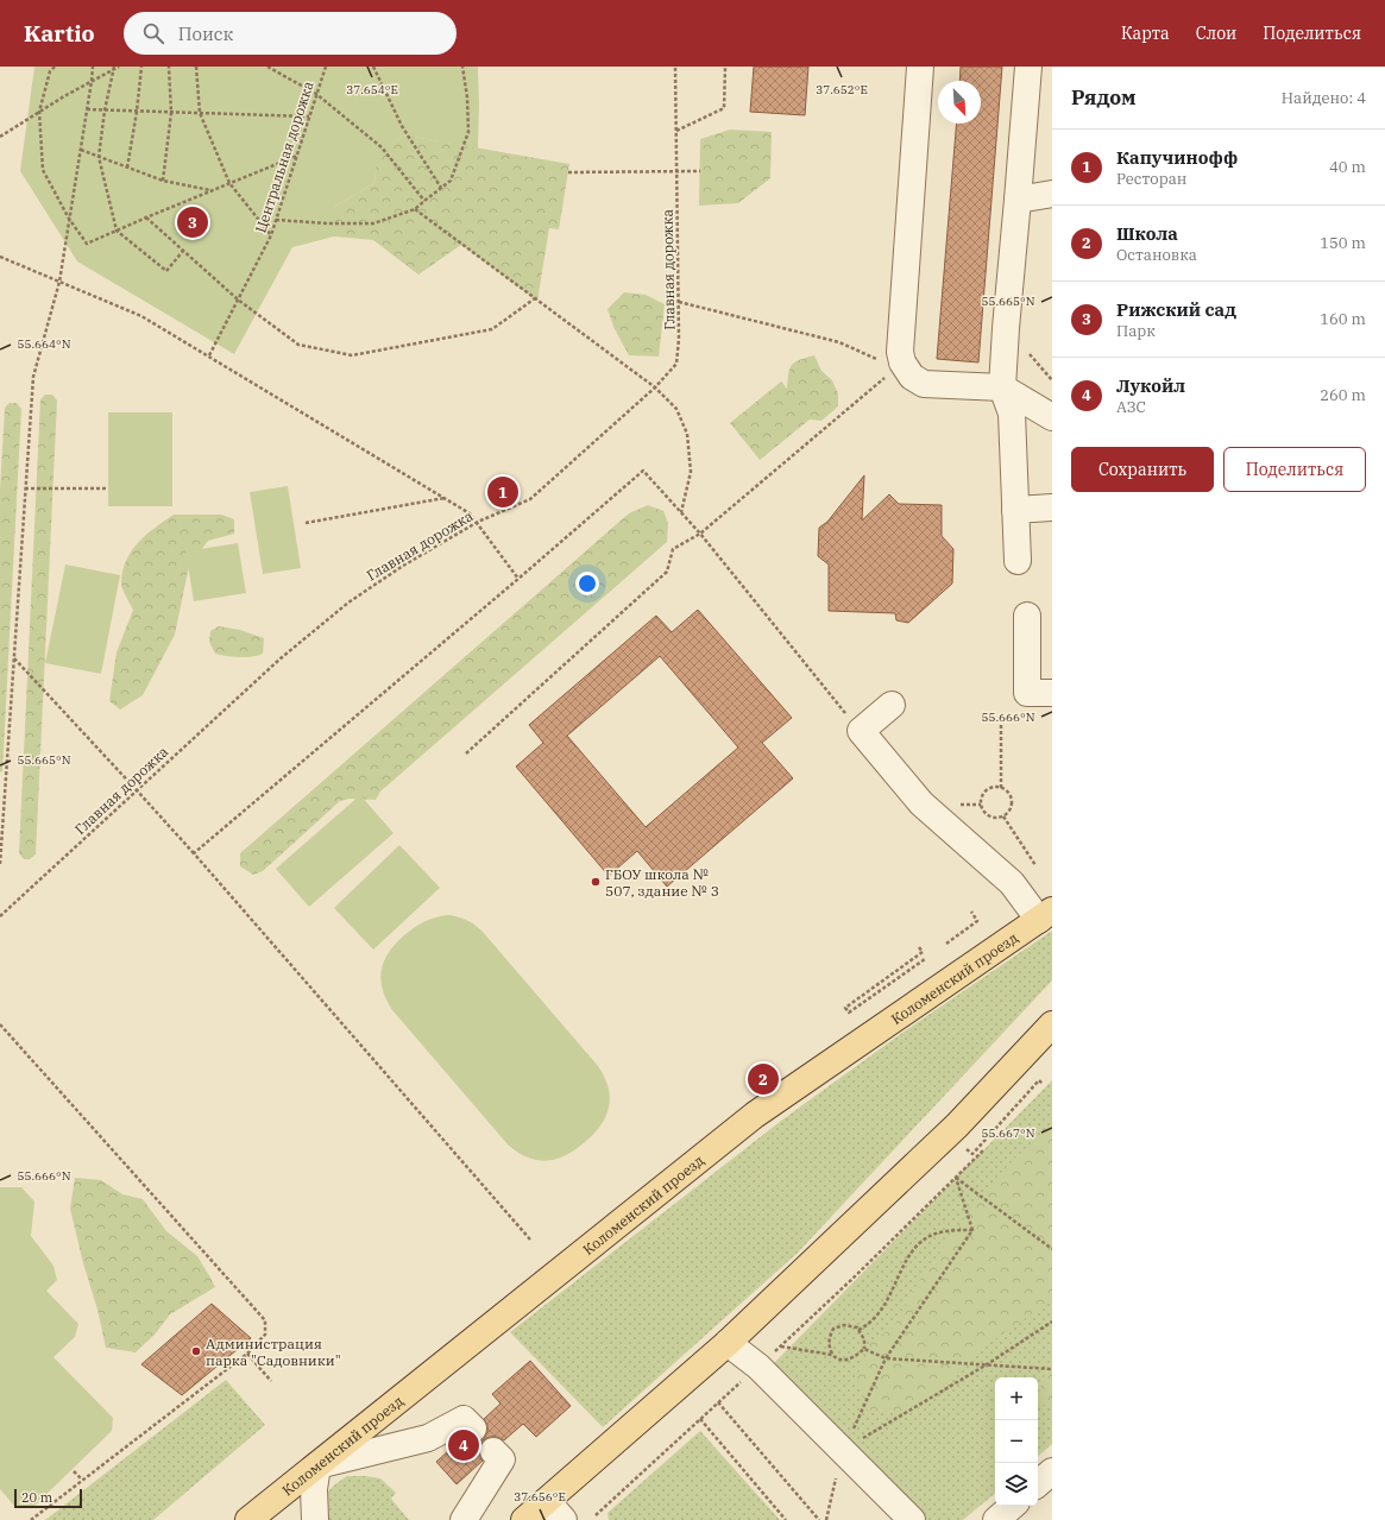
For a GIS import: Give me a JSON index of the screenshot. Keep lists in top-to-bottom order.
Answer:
{
  "streets": {
    "main road": ["Коломенский проезд"],
    "path": ["Центральная дорожка", "Главная дорожка"]
  },
  "places": ["ГБОУ школа № 507, здание № 3", "Администрация парка \"Садовники\""],
  "scale_bar": "20 m",
  "north": "bottom right",
  "page": {
    "header": "Kartio",
    "search": "Поиск",
    "nav": ["Карта", "Слои", "Поделиться"],
    "heading": ["Рядом", "Найдено: 4"],
    "list": [
      {
        "mark": "1",
        "name": "Капучинофф",
        "note": "Ресторан",
        "value": "40 m"
      },
      {
        "mark": "2",
        "name": "Школа",
        "note": "Остановка",
        "value": "150 m"
      },
      {
        "mark": "3",
        "name": "Рижский сад",
        "note": "Парк",
        "value": "160 m"
      },
      {
        "mark": "4",
        "name": "Лукойл",
        "note": "АЗС",
        "value": "260 m"
      }
    ],
    "pins": [
      "3",
      "1",
      "2",
      "4"
    ],
    "buttons": ["Сохранить", "Поделиться"],
    "map_buttons": ["+", "−"],
    "scale": "20 m"
  },
  "coordinates": [
    "37.654°E",
    "37.652°E",
    "55.665°N",
    "55.664°N",
    "55.666°N",
    "55.667°N",
    "37.656°E"
  ]
}
